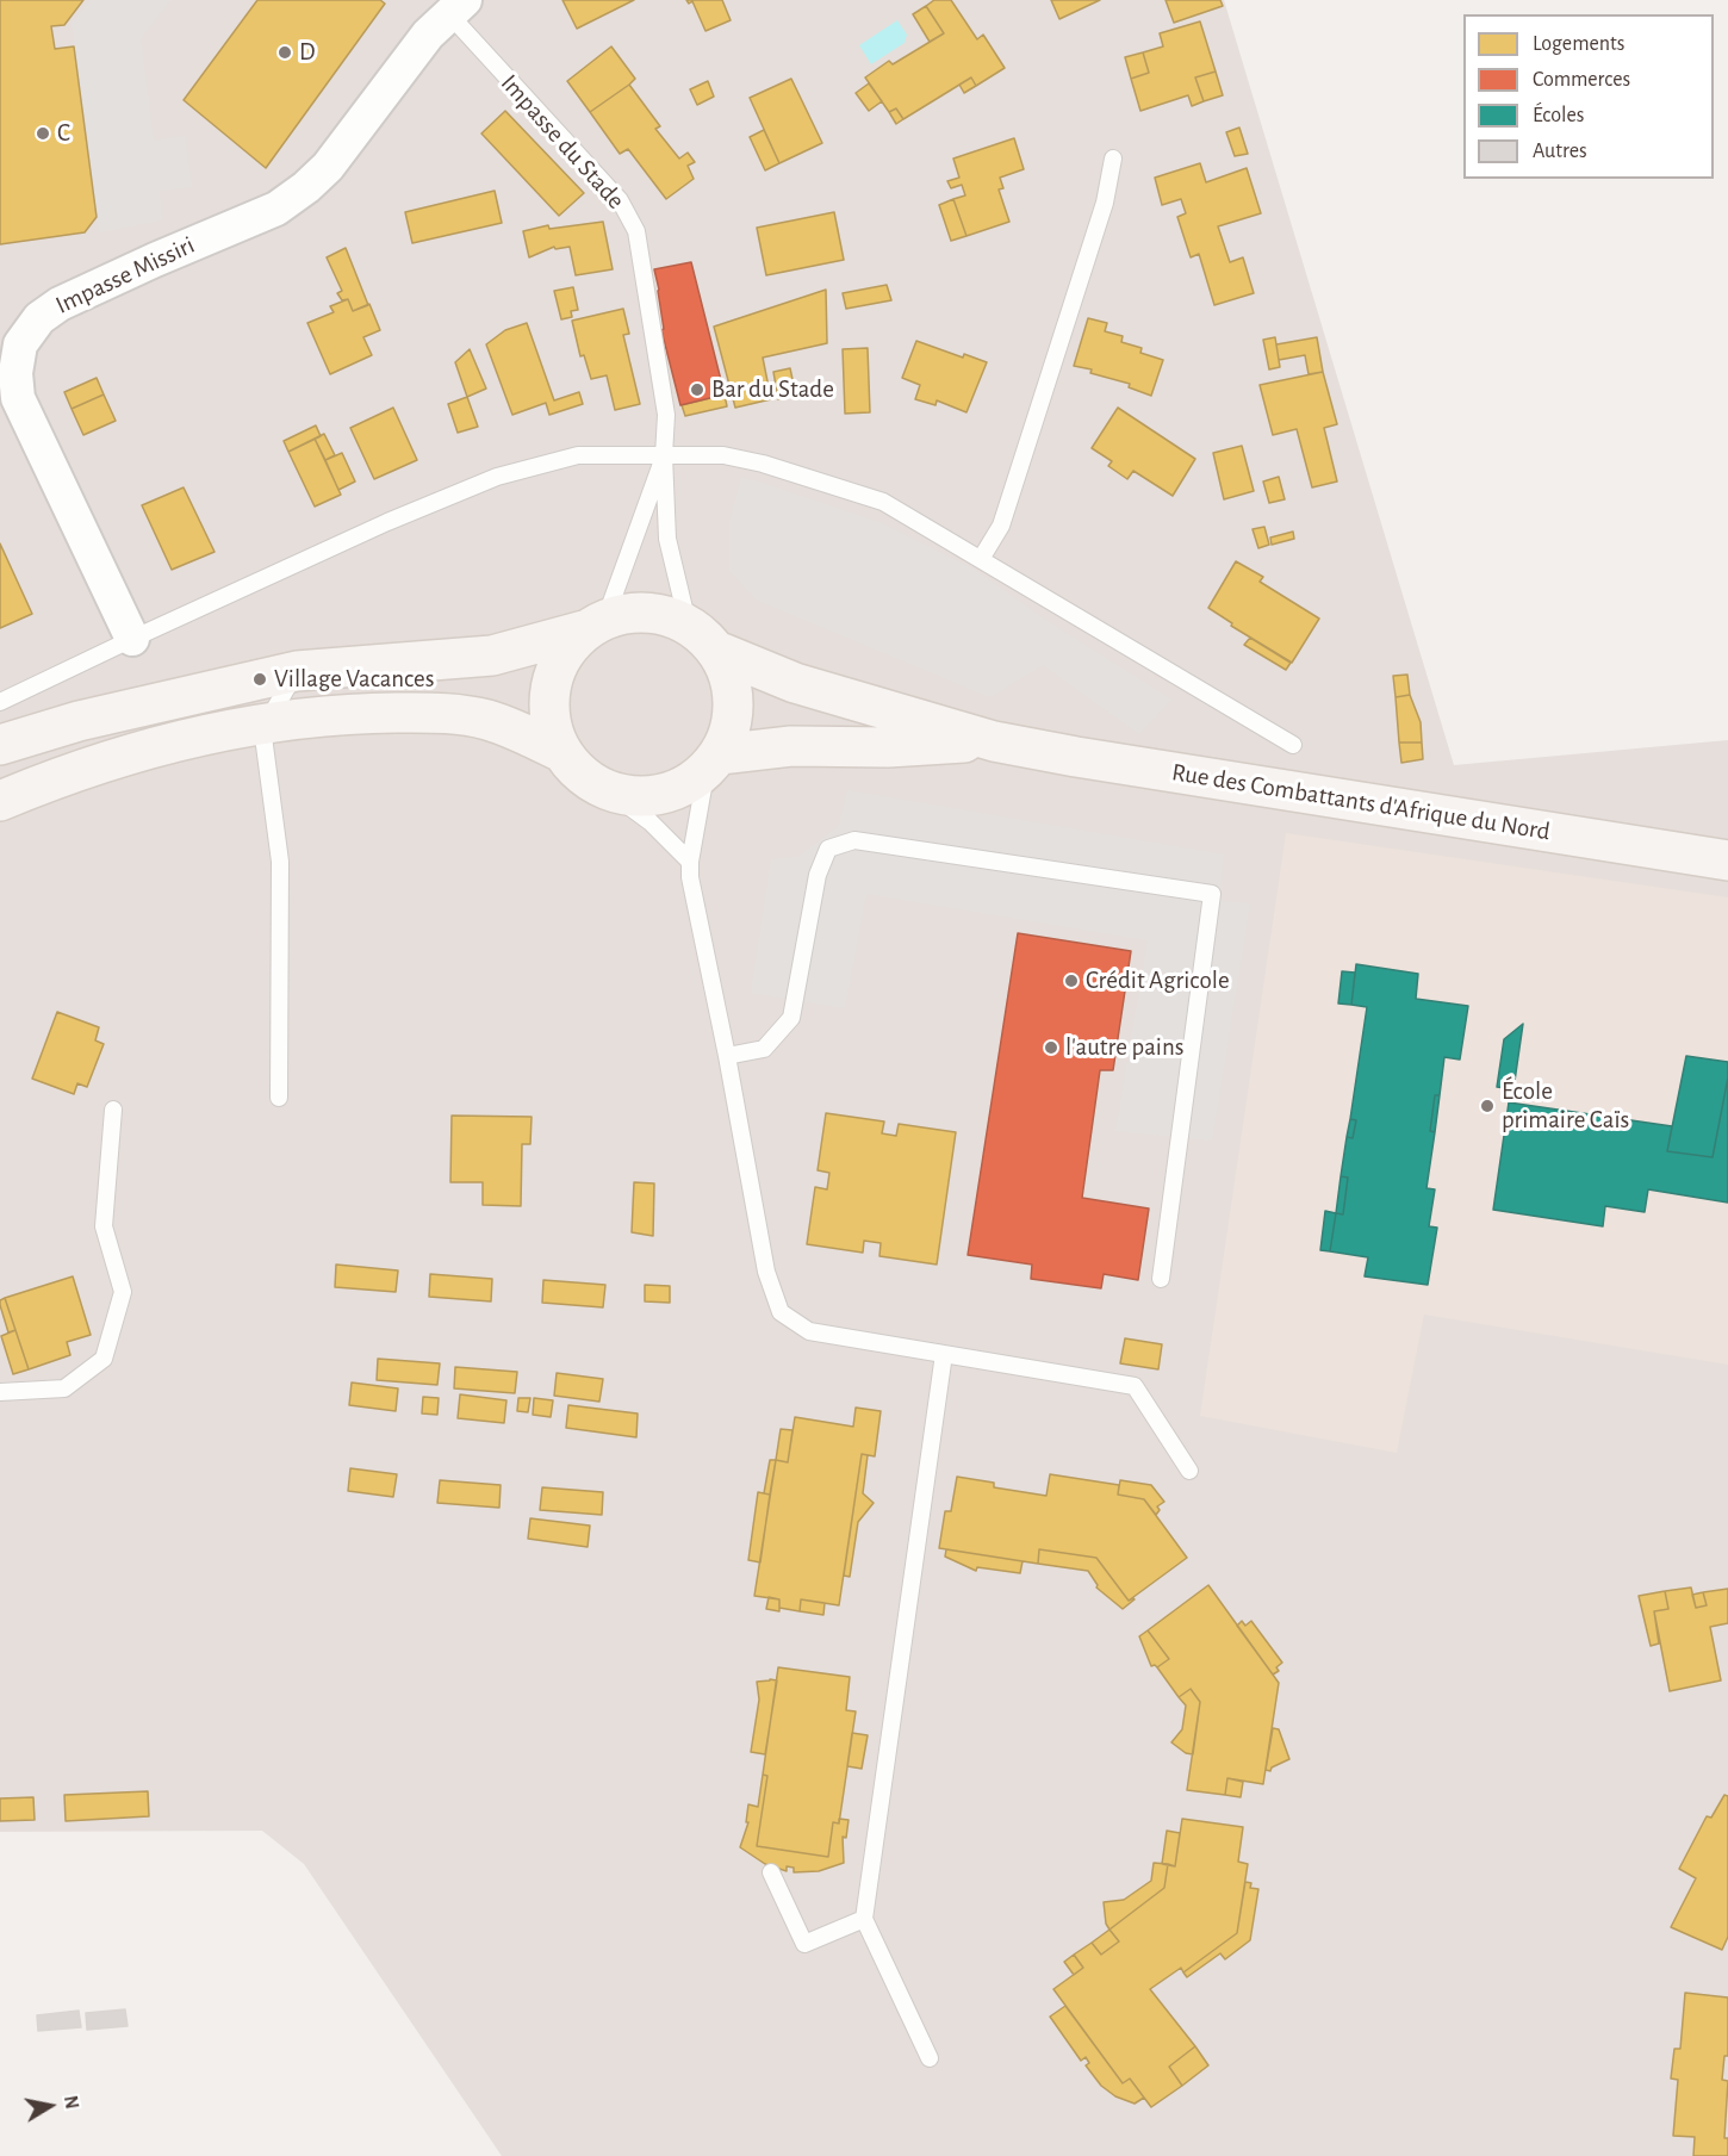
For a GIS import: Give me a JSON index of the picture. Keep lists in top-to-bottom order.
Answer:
{
  "streets": {
    "main road": ["Rue des Combattants d'Afrique du Nord"],
    "street": ["Impasse Missiri"],
    "lane": ["Impasse du Stade"]
  },
  "crossings": [
    ["Impasse du Stade", "Impasse Missiri"]
  ],
  "places": [
    "D",
    "C",
    "Bar du Stade",
    "Village Vacances",
    "Crédit Agricole",
    "l'autre pains",
    "École primaire Caïs"
  ],
  "legend": [
    "Logements",
    "Commerces",
    "Écoles",
    "Autres"
  ],
  "north": "right"
}
